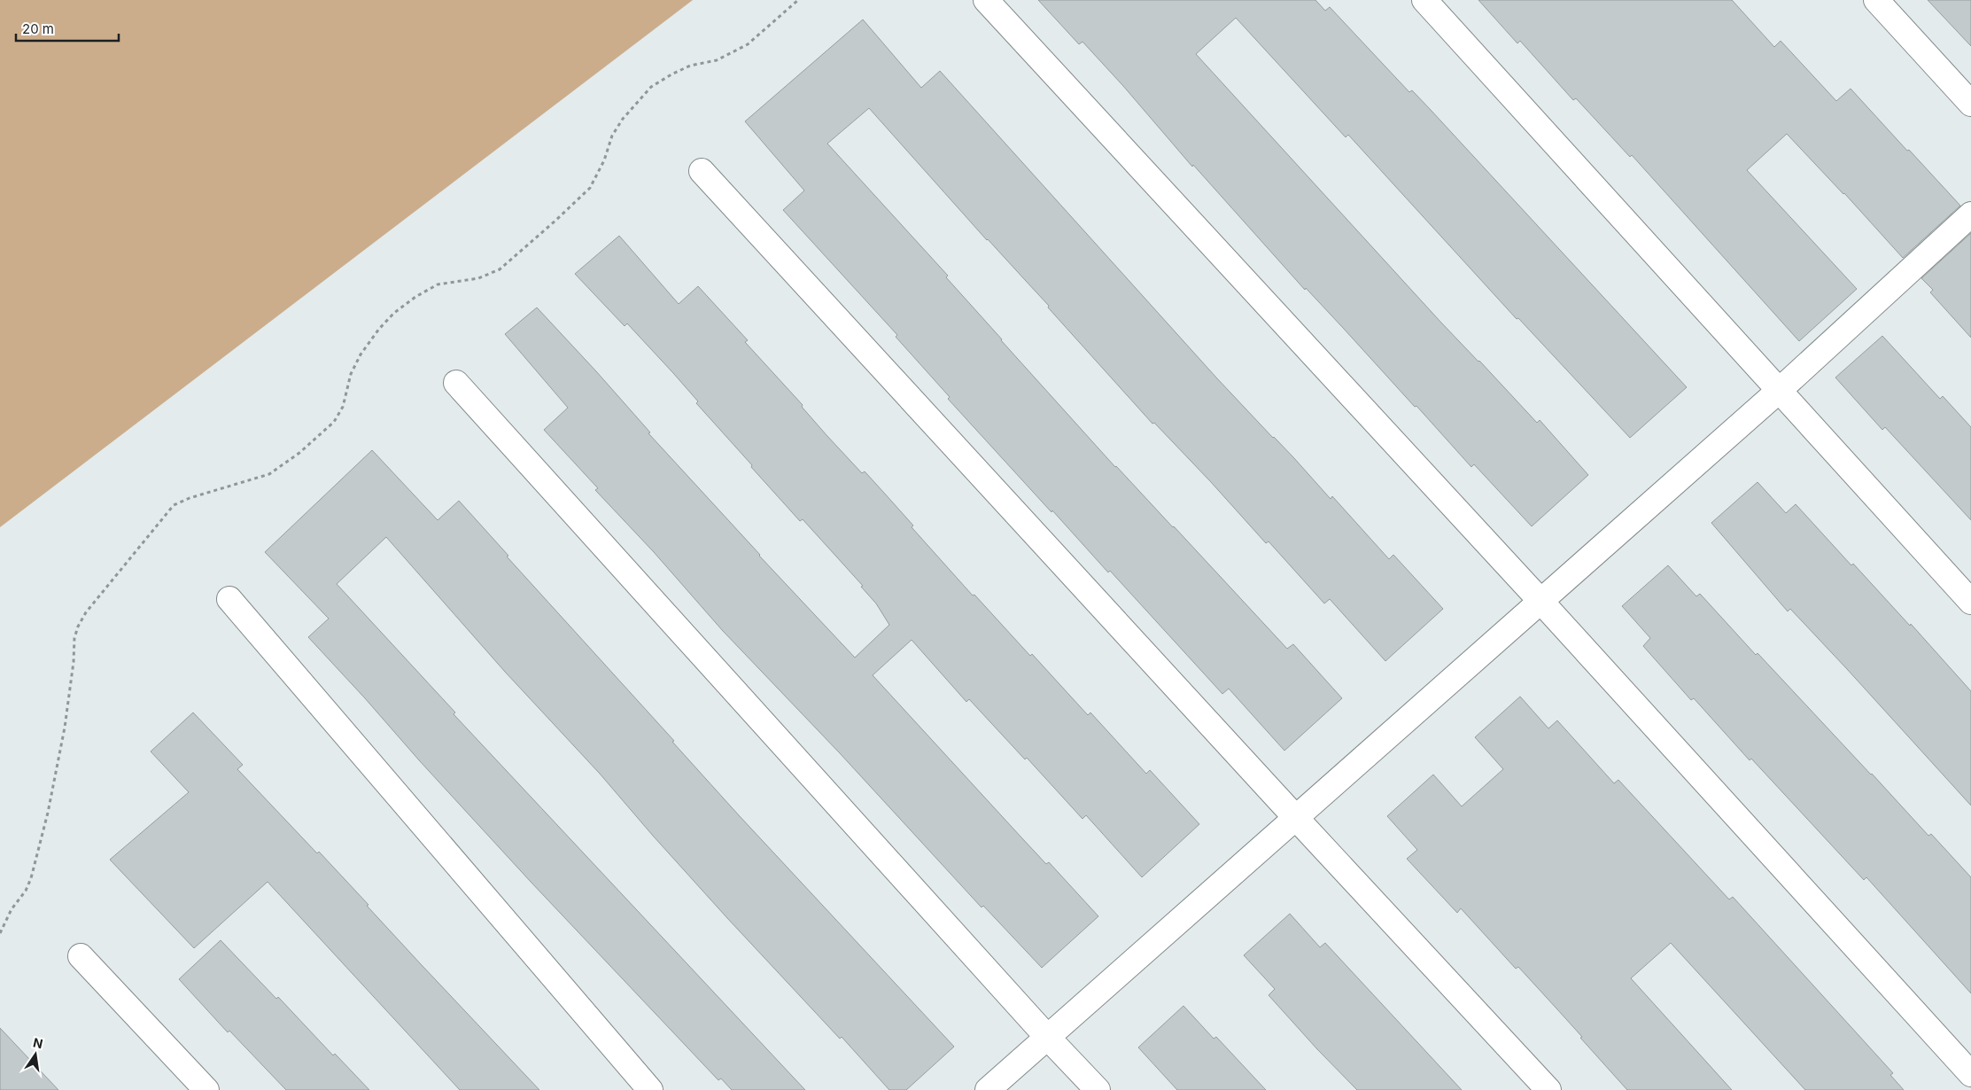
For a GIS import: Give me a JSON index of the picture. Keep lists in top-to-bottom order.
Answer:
{
  "scale_bar": "20 m",
  "north": "top"
}
